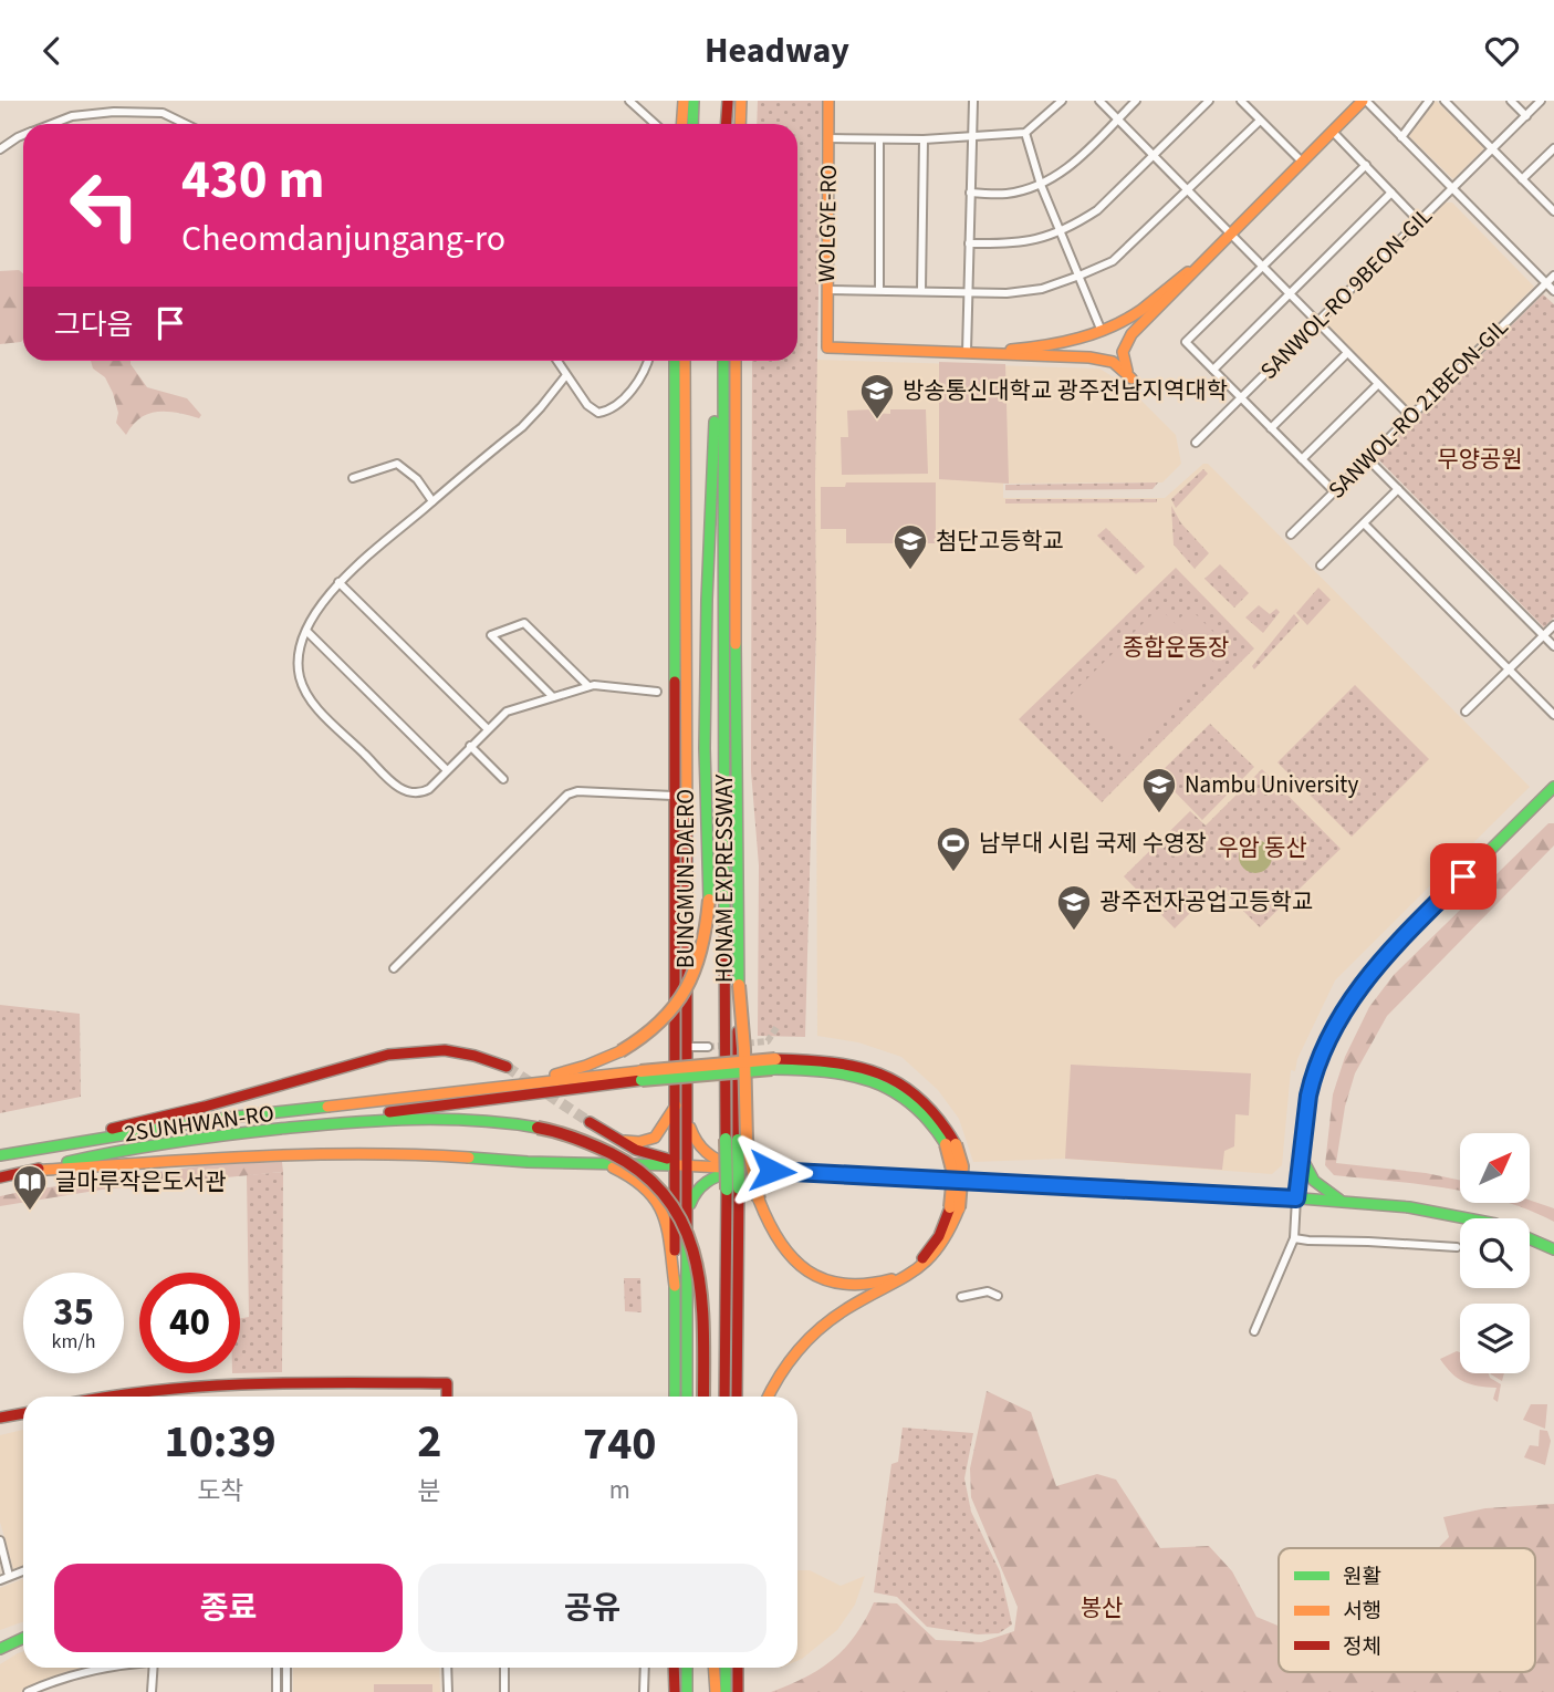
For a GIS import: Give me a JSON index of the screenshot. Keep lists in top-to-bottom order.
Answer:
{
  "streets": {
    "main road": [
      "WOLGYE-RO",
      "BUNGMUN-DAERO",
      "HONAM EXPRESSWAY",
      "2SUNHWAN-RO"
    ],
    "street": ["SANWOL-RO 9BEON-GIL", "SANWOL-RO 21BEON-GIL"]
  },
  "crossings": [
    ["SANWOL-RO 9BEON-GIL", "SANWOL-RO 21BEON-GIL"]
  ],
  "parks": [
    "무양공원",
    "종합운동장",
    "우암 동산",
    "봉산"
  ],
  "places": {
    "school or university": [
      "방송통신대학교 광주전남지역대학",
      "첨단고등학교",
      "Nambu University",
      "광주전자공업고등학교"
    ],
    "sports": ["남부대 시립 국제 수영장"],
    "library": ["글마루작은도서관"]
  },
  "legend": ["원활", "서행", "정체"],
  "north": "top right",
  "page": {
    "header": "Headway",
    "turn": ["430 m", "Cheomdanjungang-ro"],
    "then": "그다음",
    "speed": "35 km/h",
    "limit": "40",
    "eta": [
      "10:39",
      "도착",
      "2",
      "분",
      "740",
      "m"
    ],
    "buttons": ["종료", "공유"]
  }
}
